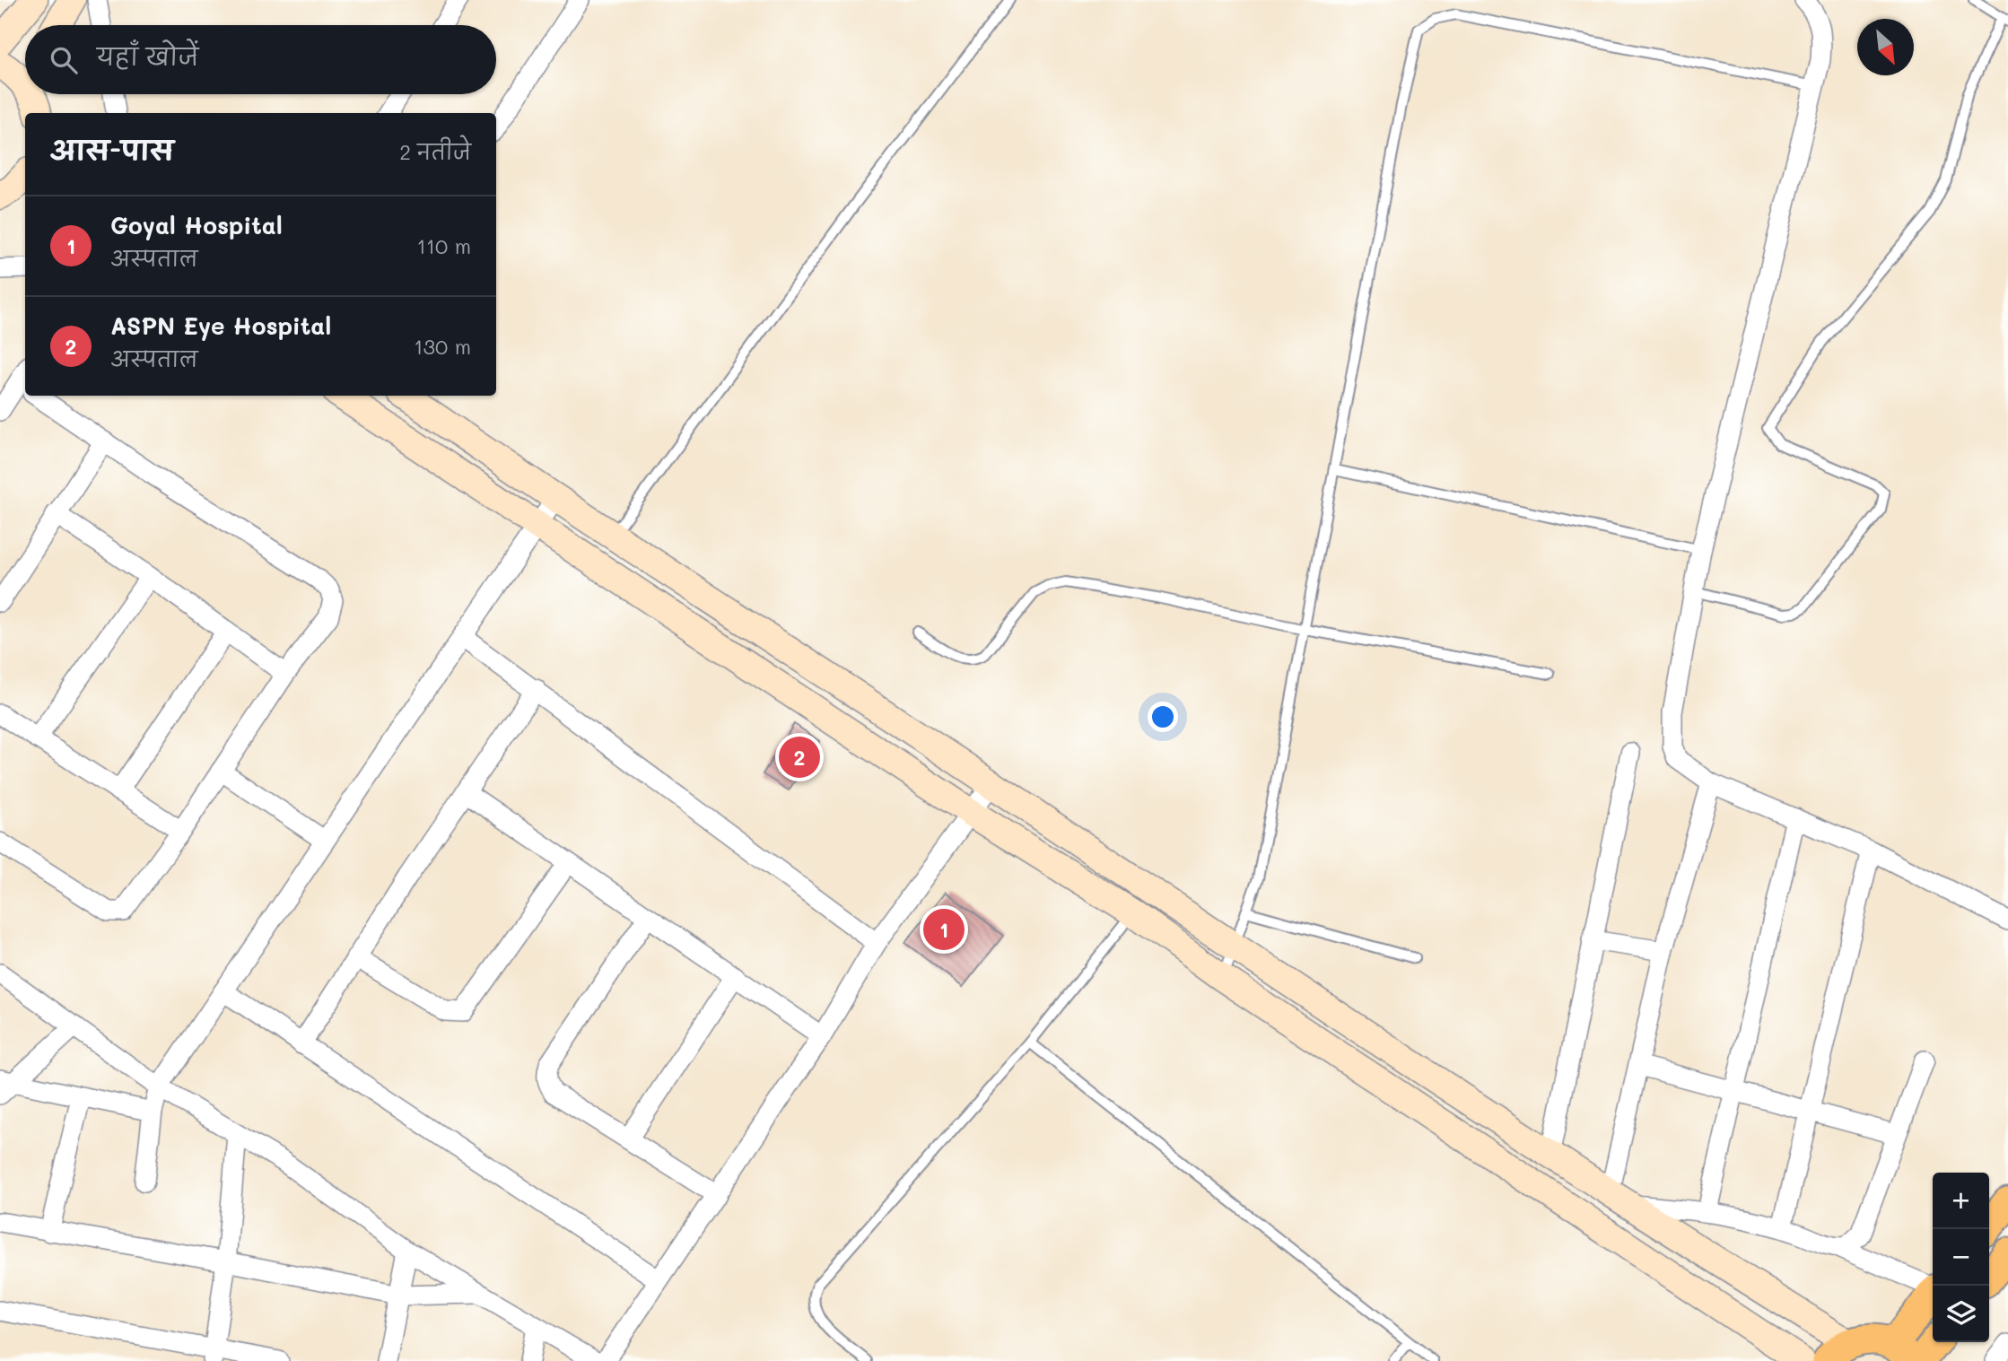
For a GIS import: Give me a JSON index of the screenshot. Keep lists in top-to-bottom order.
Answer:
{
  "north": "bottom right",
  "page": {
    "search": "यहाँ खोजें",
    "heading": ["आस-पास", "2 नतीजे"],
    "list": [
      {
        "mark": "1",
        "name": "Goyal Hospital",
        "note": "अस्पताल",
        "value": "110 m"
      },
      {
        "mark": "2",
        "name": "ASPN Eye Hospital",
        "note": "अस्पताल",
        "value": "130 m"
      }
    ],
    "pins": ["2", "1"],
    "map_buttons": ["+", "−"]
  }
}
